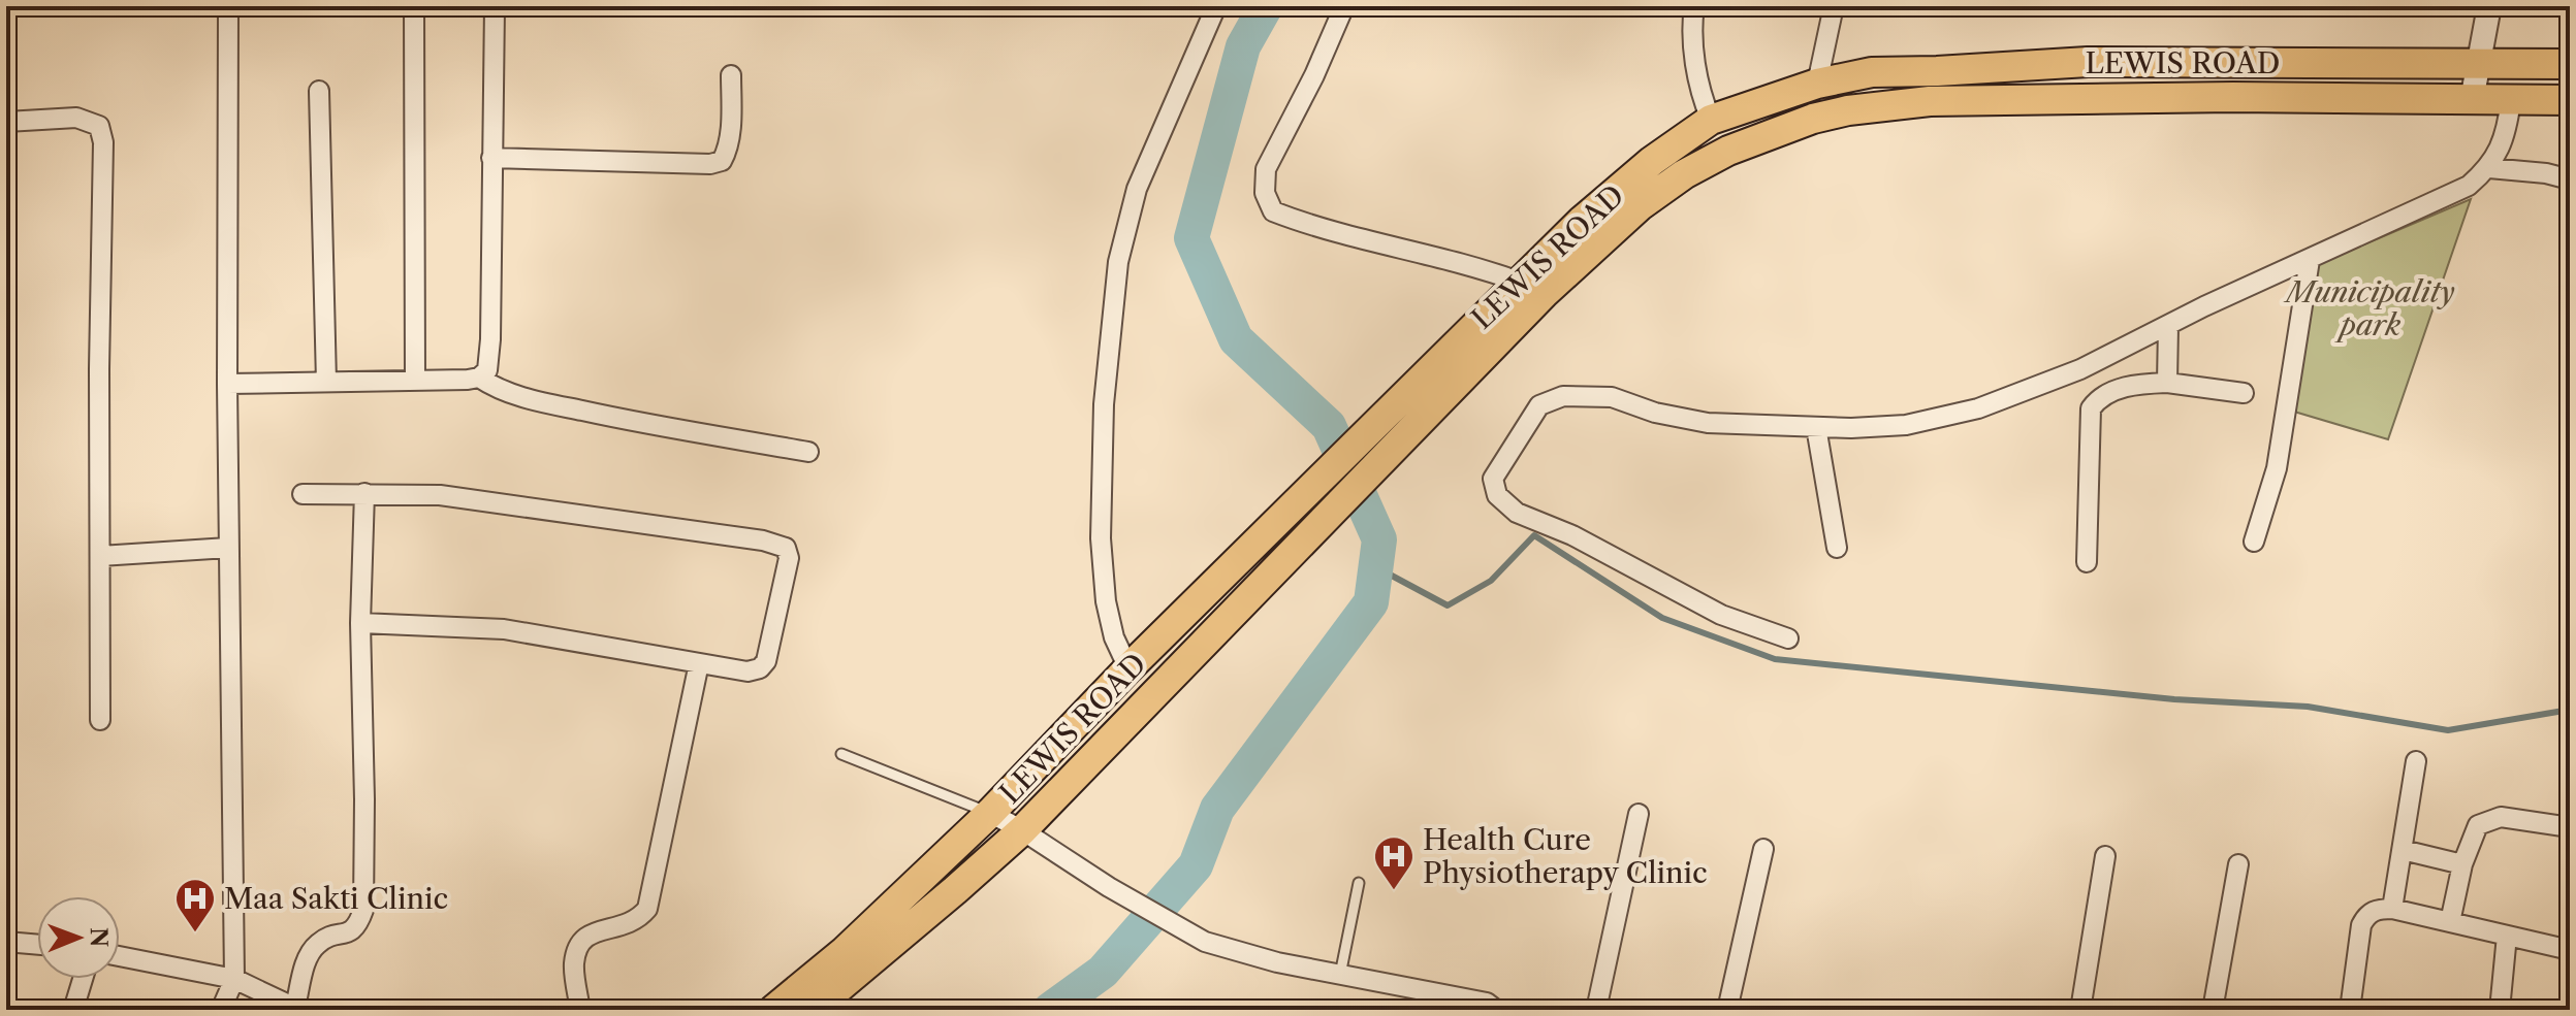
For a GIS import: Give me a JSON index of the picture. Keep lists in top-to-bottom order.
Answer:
{
  "streets": {
    "main road": ["LEWIS ROAD"]
  },
  "parks": ["Municipality park"],
  "places": {
    "hospital": ["Health Cure Physiotherapy Clinic", "Maa Sakti Clinic"]
  },
  "north": "right"
}
